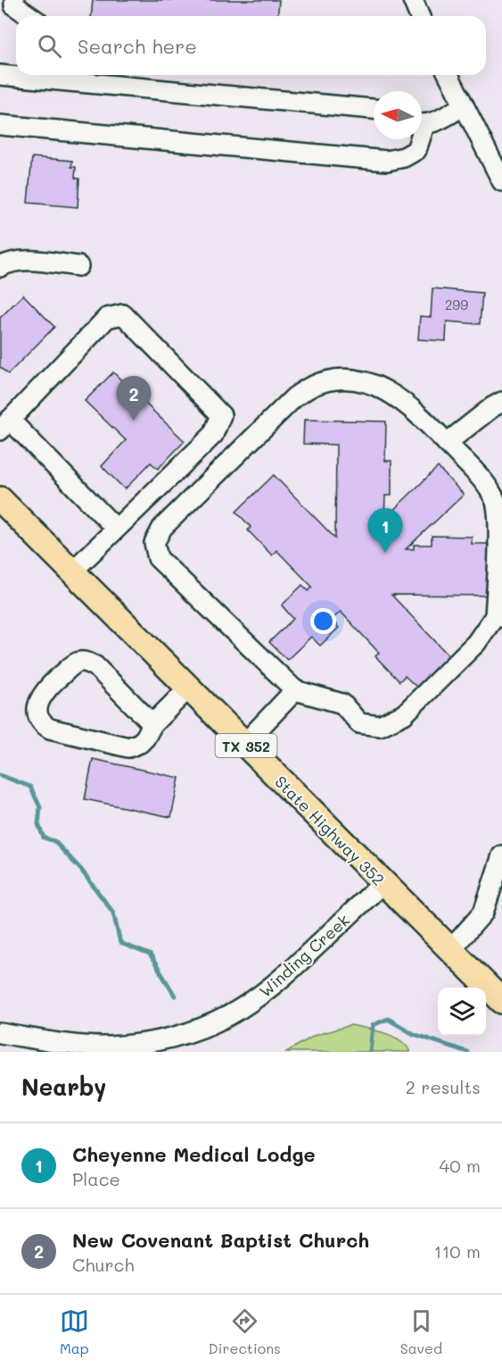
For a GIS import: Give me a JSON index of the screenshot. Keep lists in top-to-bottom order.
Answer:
{
  "streets": {
    "main road": ["TX 352", "State Highway 352"],
    "street": ["Winding Creek"]
  },
  "crossings": [
    ["State Highway 352", "Winding Creek"]
  ],
  "house_numbers": ["299"],
  "north": "left",
  "page": {
    "search": "Search here",
    "pins": ["2", "1"],
    "heading": ["Nearby", "2 results"],
    "list": [
      {
        "mark": "1",
        "name": "Cheyenne Medical Lodge",
        "note": "Place",
        "value": "40 m"
      },
      {
        "mark": "2",
        "name": "New Covenant Baptist Church",
        "note": "Church",
        "value": "110 m"
      }
    ],
    "nav": ["Map", "Directions", "Saved"]
  }
}
